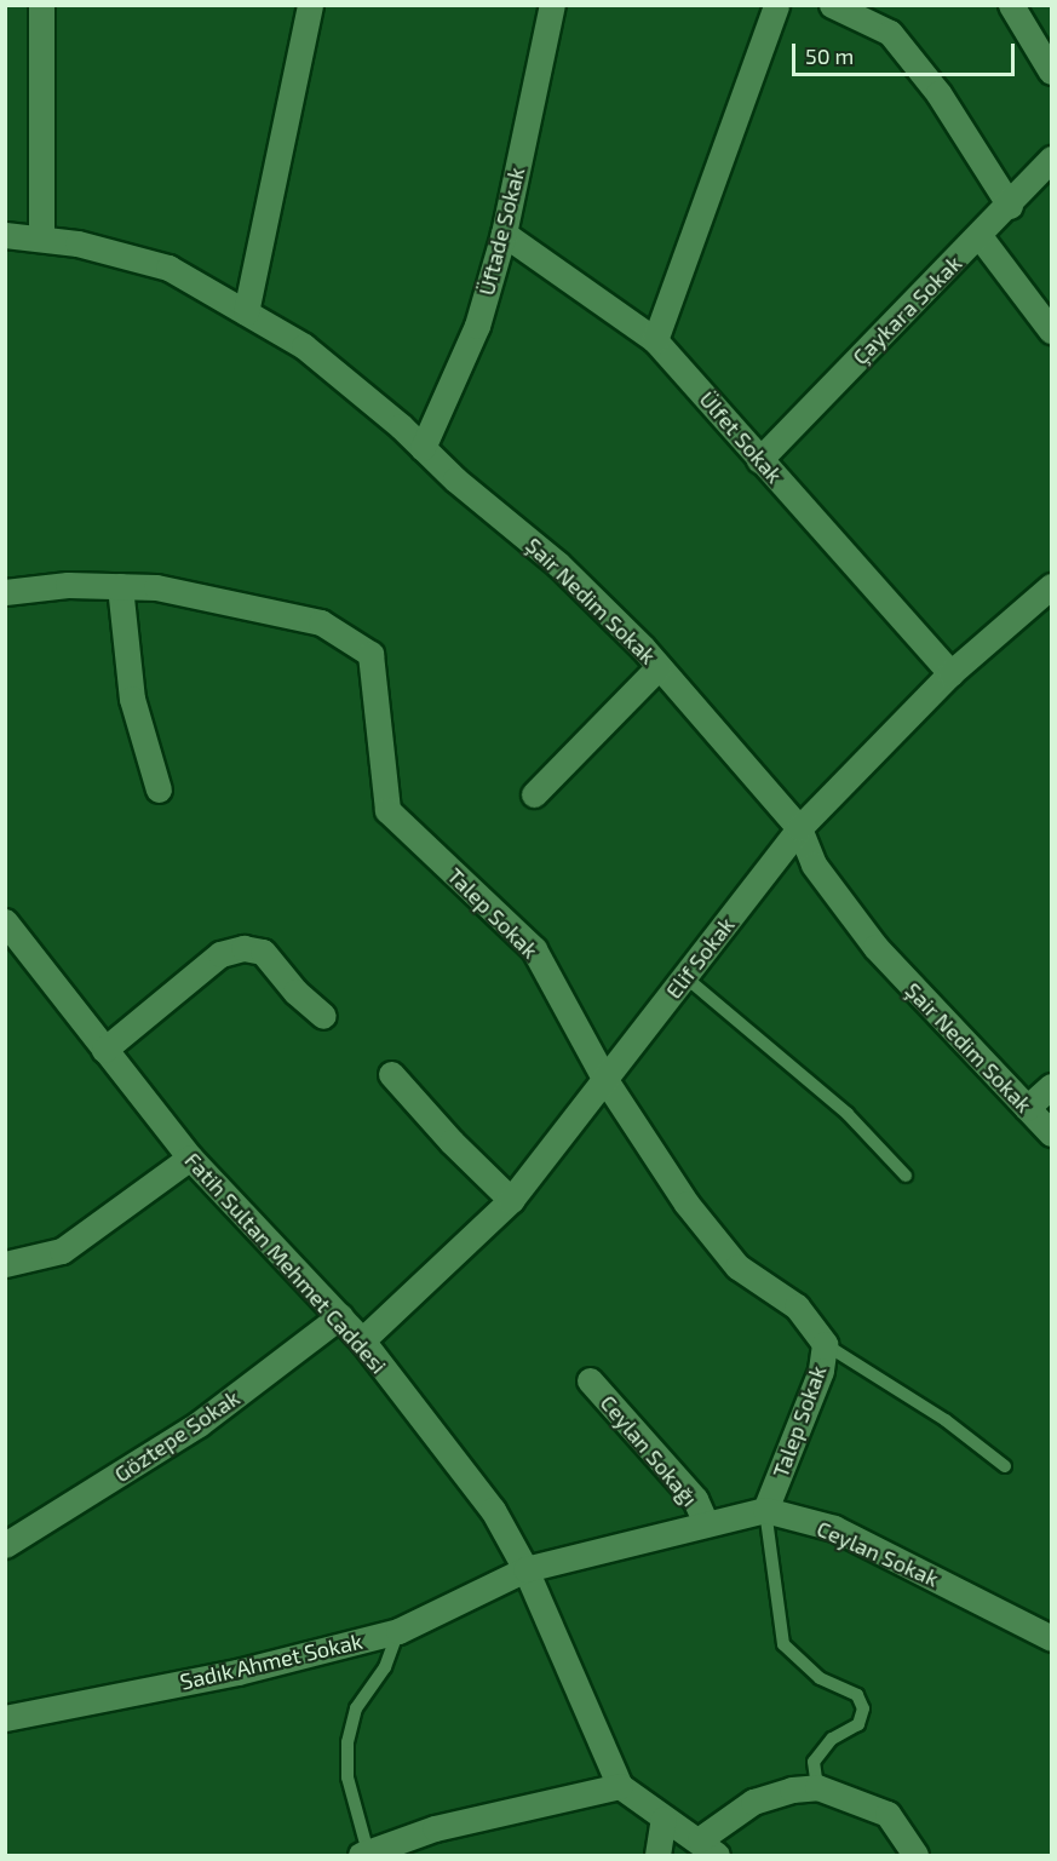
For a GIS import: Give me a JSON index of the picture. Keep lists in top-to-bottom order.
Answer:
{
  "streets": {
    "street": [
      "Üftade Sokak",
      "Çaykara Sokak",
      "Ülfet Sokak",
      "Şair Nedim Sokak",
      "Talep Sokak",
      "Elif Sokak",
      "Fatih Sultan Mehmet Caddesi",
      "Göztepe Sokak",
      "Ceylan Sokağı",
      "Ceylan Sokak",
      "Sadık Ahmet Sokak"
    ]
  },
  "crossings": [
    ["Üftade Sokak", "Ülfet Sokak"],
    ["Üftade Sokak", "Şair Nedim Sokak"],
    ["Çaykara Sokak", "Ülfet Sokak"],
    ["Ülfet Sokak", "Elif Sokak"],
    ["Şair Nedim Sokak", "Elif Sokak"],
    ["Talep Sokak", "Elif Sokak"],
    ["Talep Sokak", "Ceylan Sokak"],
    ["Elif Sokak", "Fatih Sultan Mehmet Caddesi"],
    ["Fatih Sultan Mehmet Caddesi", "Göztepe Sokak"],
    ["Fatih Sultan Mehmet Caddesi", "Ceylan Sokak"],
    ["Fatih Sultan Mehmet Caddesi", "Sadık Ahmet Sokak"],
    ["Ceylan Sokağı", "Ceylan Sokak"],
    ["Ceylan Sokak", "Sadık Ahmet Sokak"]
  ],
  "scale_bar": "50 m"
}
